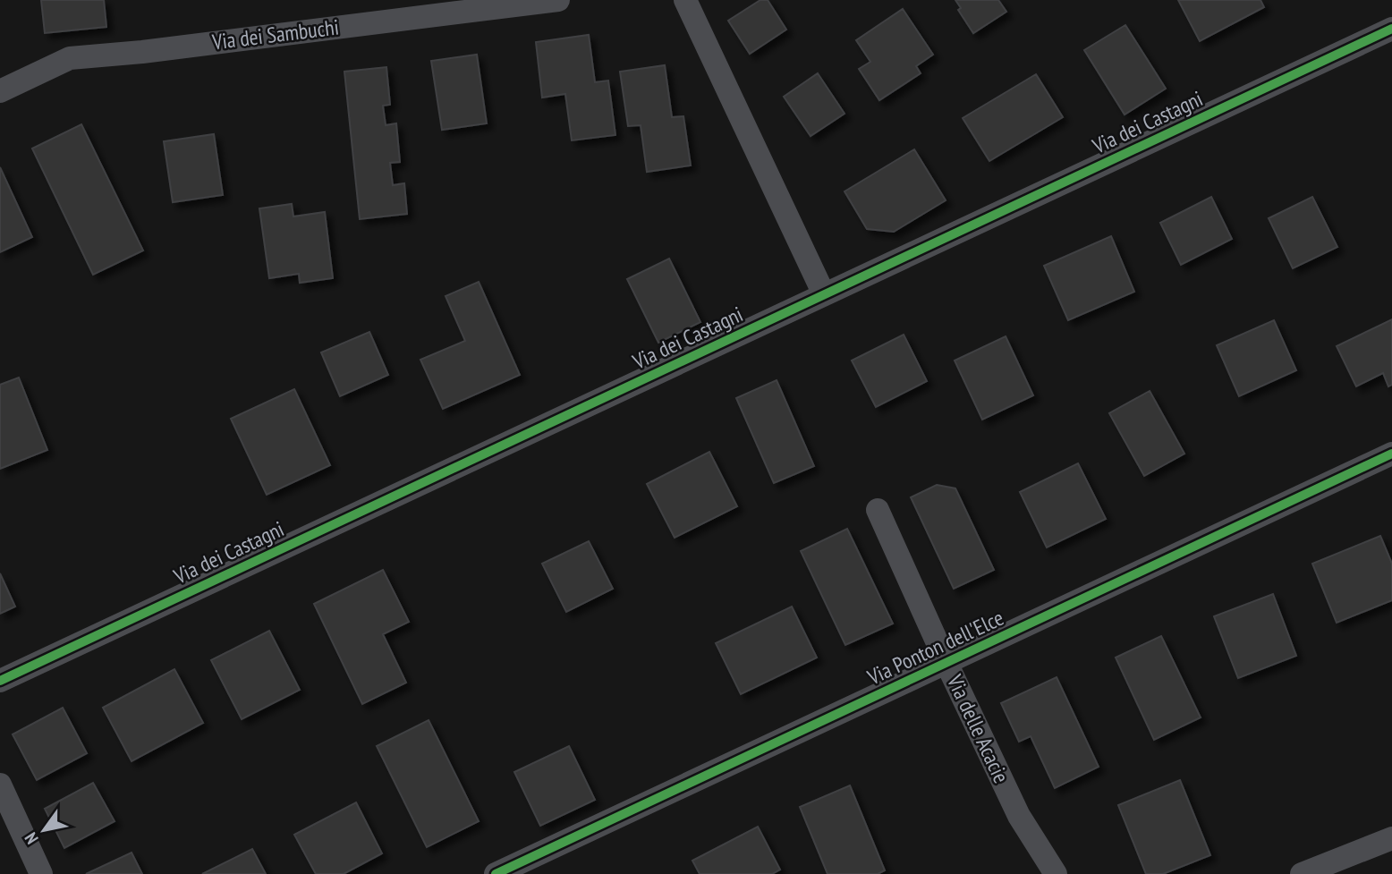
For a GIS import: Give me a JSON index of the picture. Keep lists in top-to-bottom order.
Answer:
{
  "streets": {
    "street": [
      "Via dei Sambuchi",
      "Via dei Castagni",
      "Via Ponton dell'Elce",
      "Via delle Acacie"
    ]
  },
  "crossings": [
    ["Via Ponton dell'Elce", "Via delle Acacie"]
  ],
  "north": "bottom left"
}
